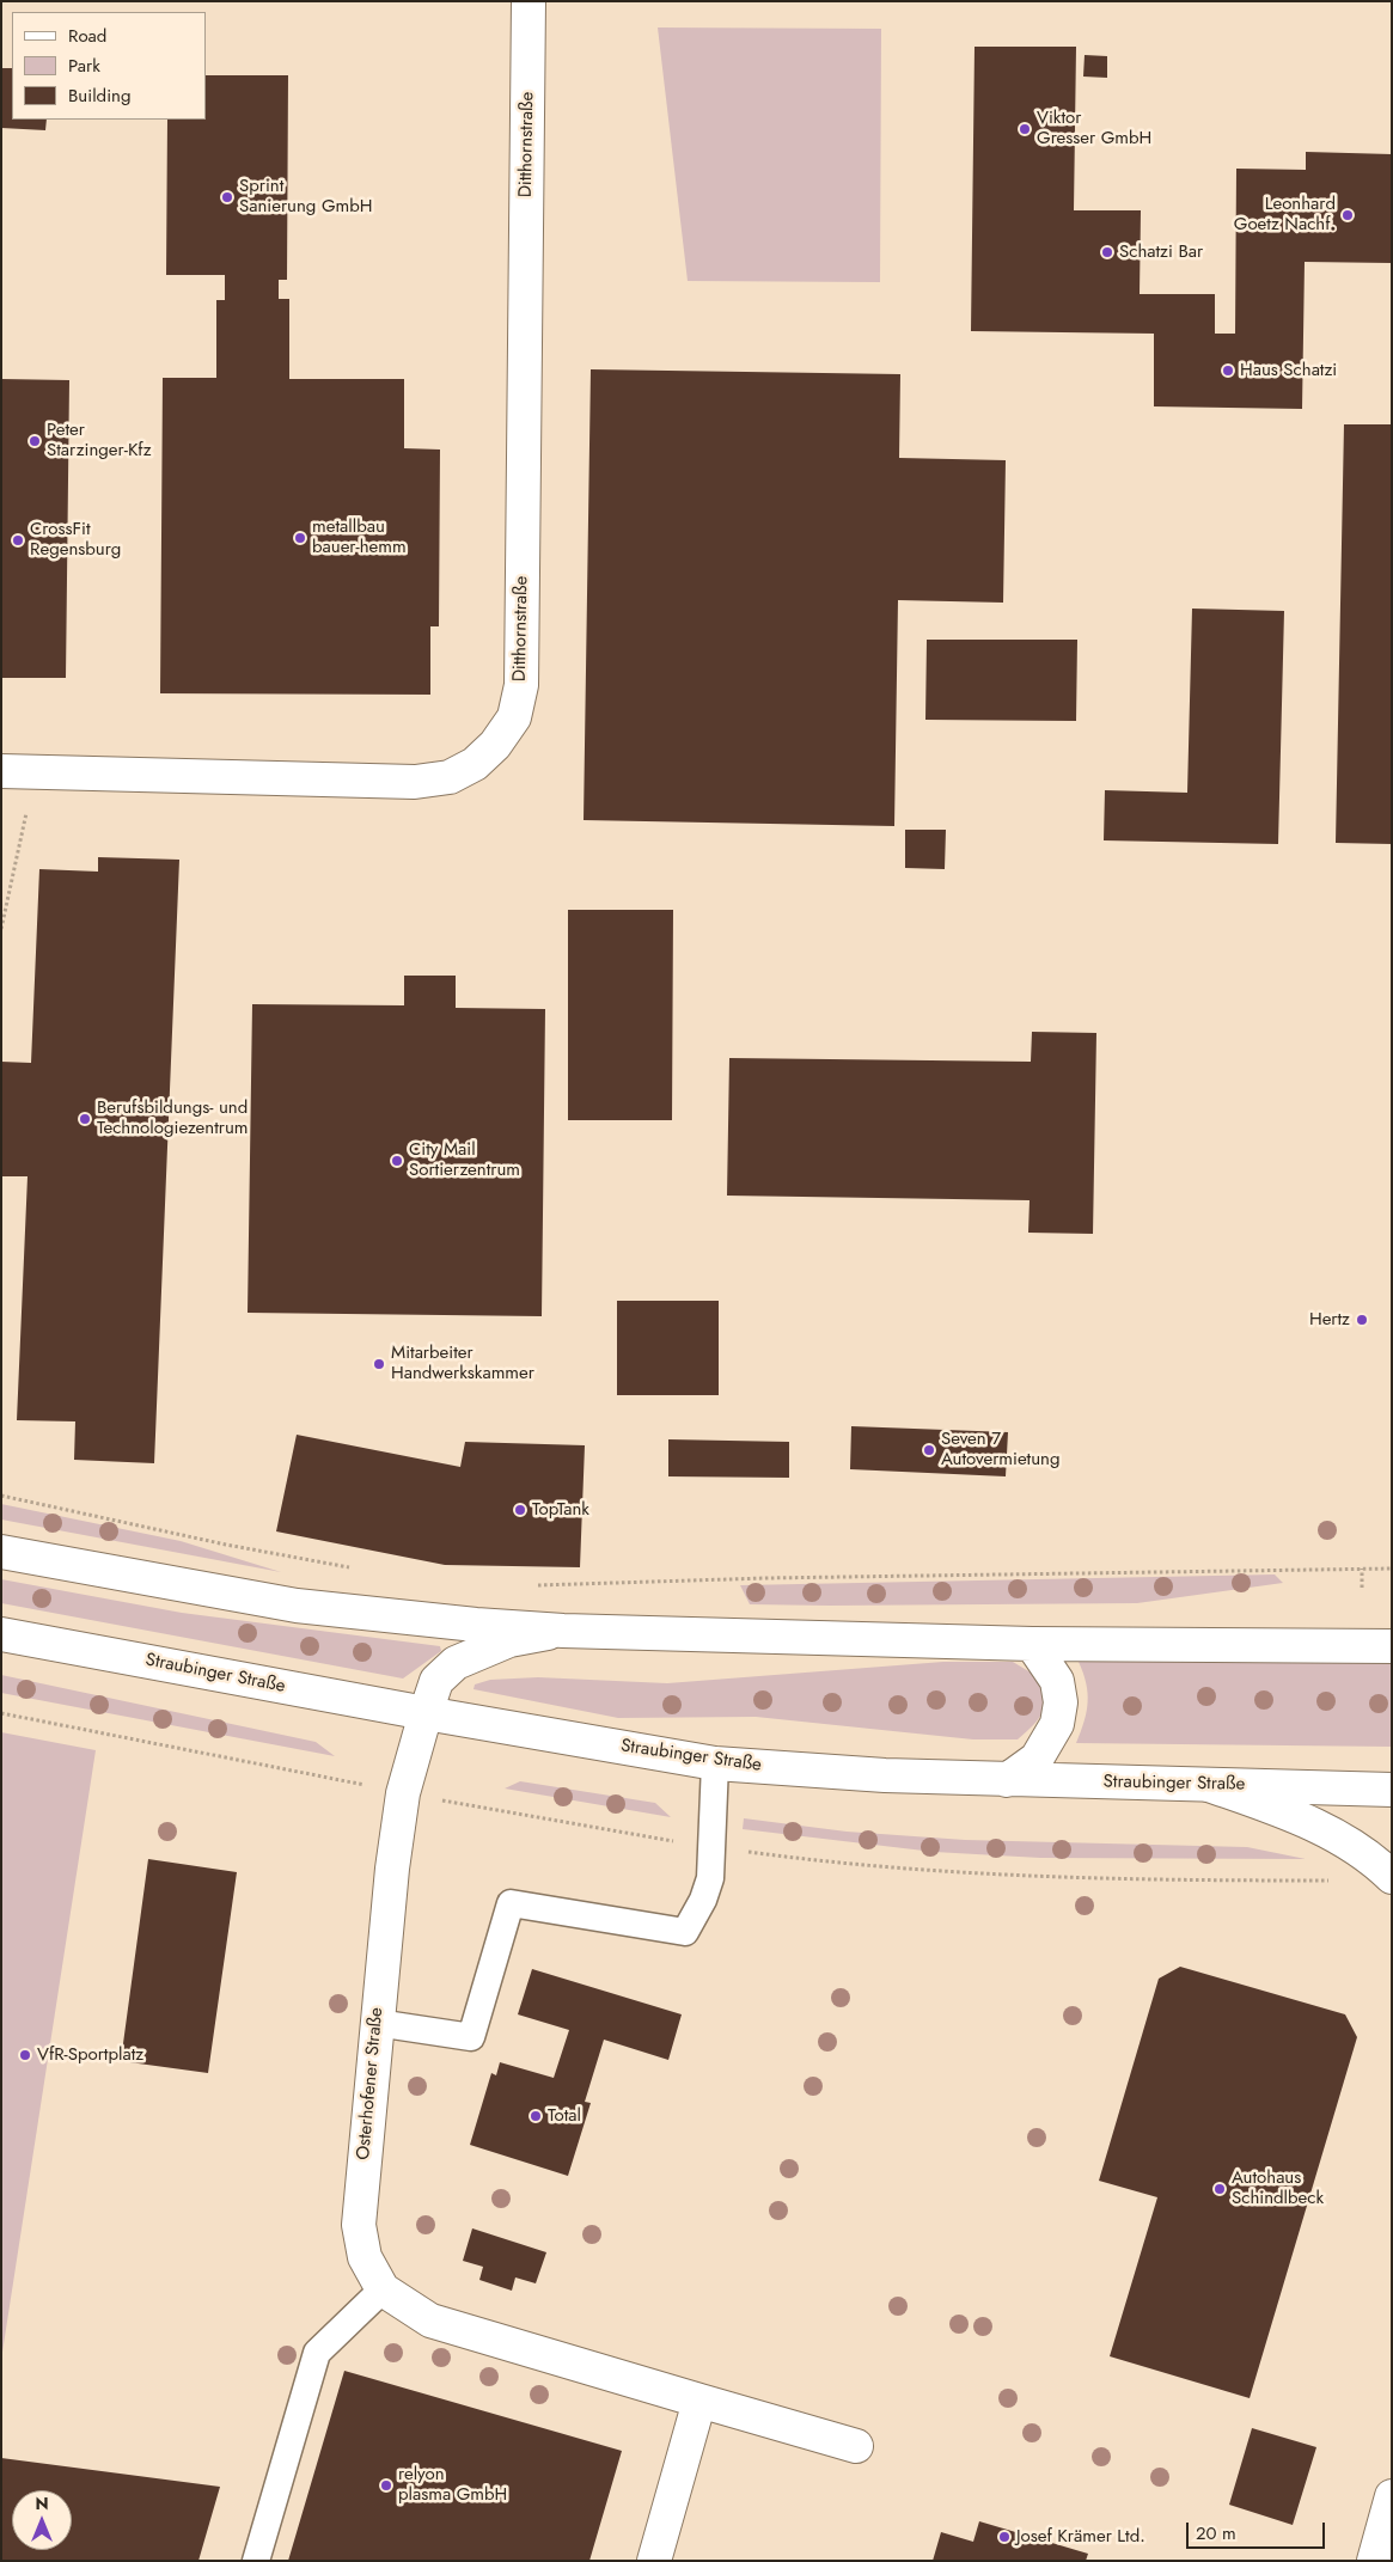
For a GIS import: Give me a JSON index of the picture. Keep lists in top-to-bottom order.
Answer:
{
  "streets": {
    "main road": ["Ditthornstraße", "Straubinger Straße", "Osterhofener Straße"]
  },
  "crossings": [
    ["Straubinger Straße", "Osterhofener Straße"]
  ],
  "places": [
    "Viktor Gresser GmbH",
    "Sprint Sanierung GmbH",
    "Leonhard Goetz Nachf.",
    "Schatzi Bar",
    "Haus Schatzi",
    "Peter Starzinger-Kfz",
    "metallbau bauer-hemm",
    "CrossFit Regensburg",
    "Berufsbildungs- und Technologiezentrum",
    "City Mail Sortierzentrum",
    "Hertz",
    "Mitarbeiter Handwerkskammer",
    "Seven 7 Autovermietung",
    "TopTank",
    "VfR-Sportplatz",
    "Total",
    "Autohaus Schindlbeck",
    "relyon plasma GmbH",
    "Josef Krämer Ltd."
  ],
  "legend": ["Road", "Park", "Building"],
  "scale_bar": "20 m",
  "north": "top"
}
